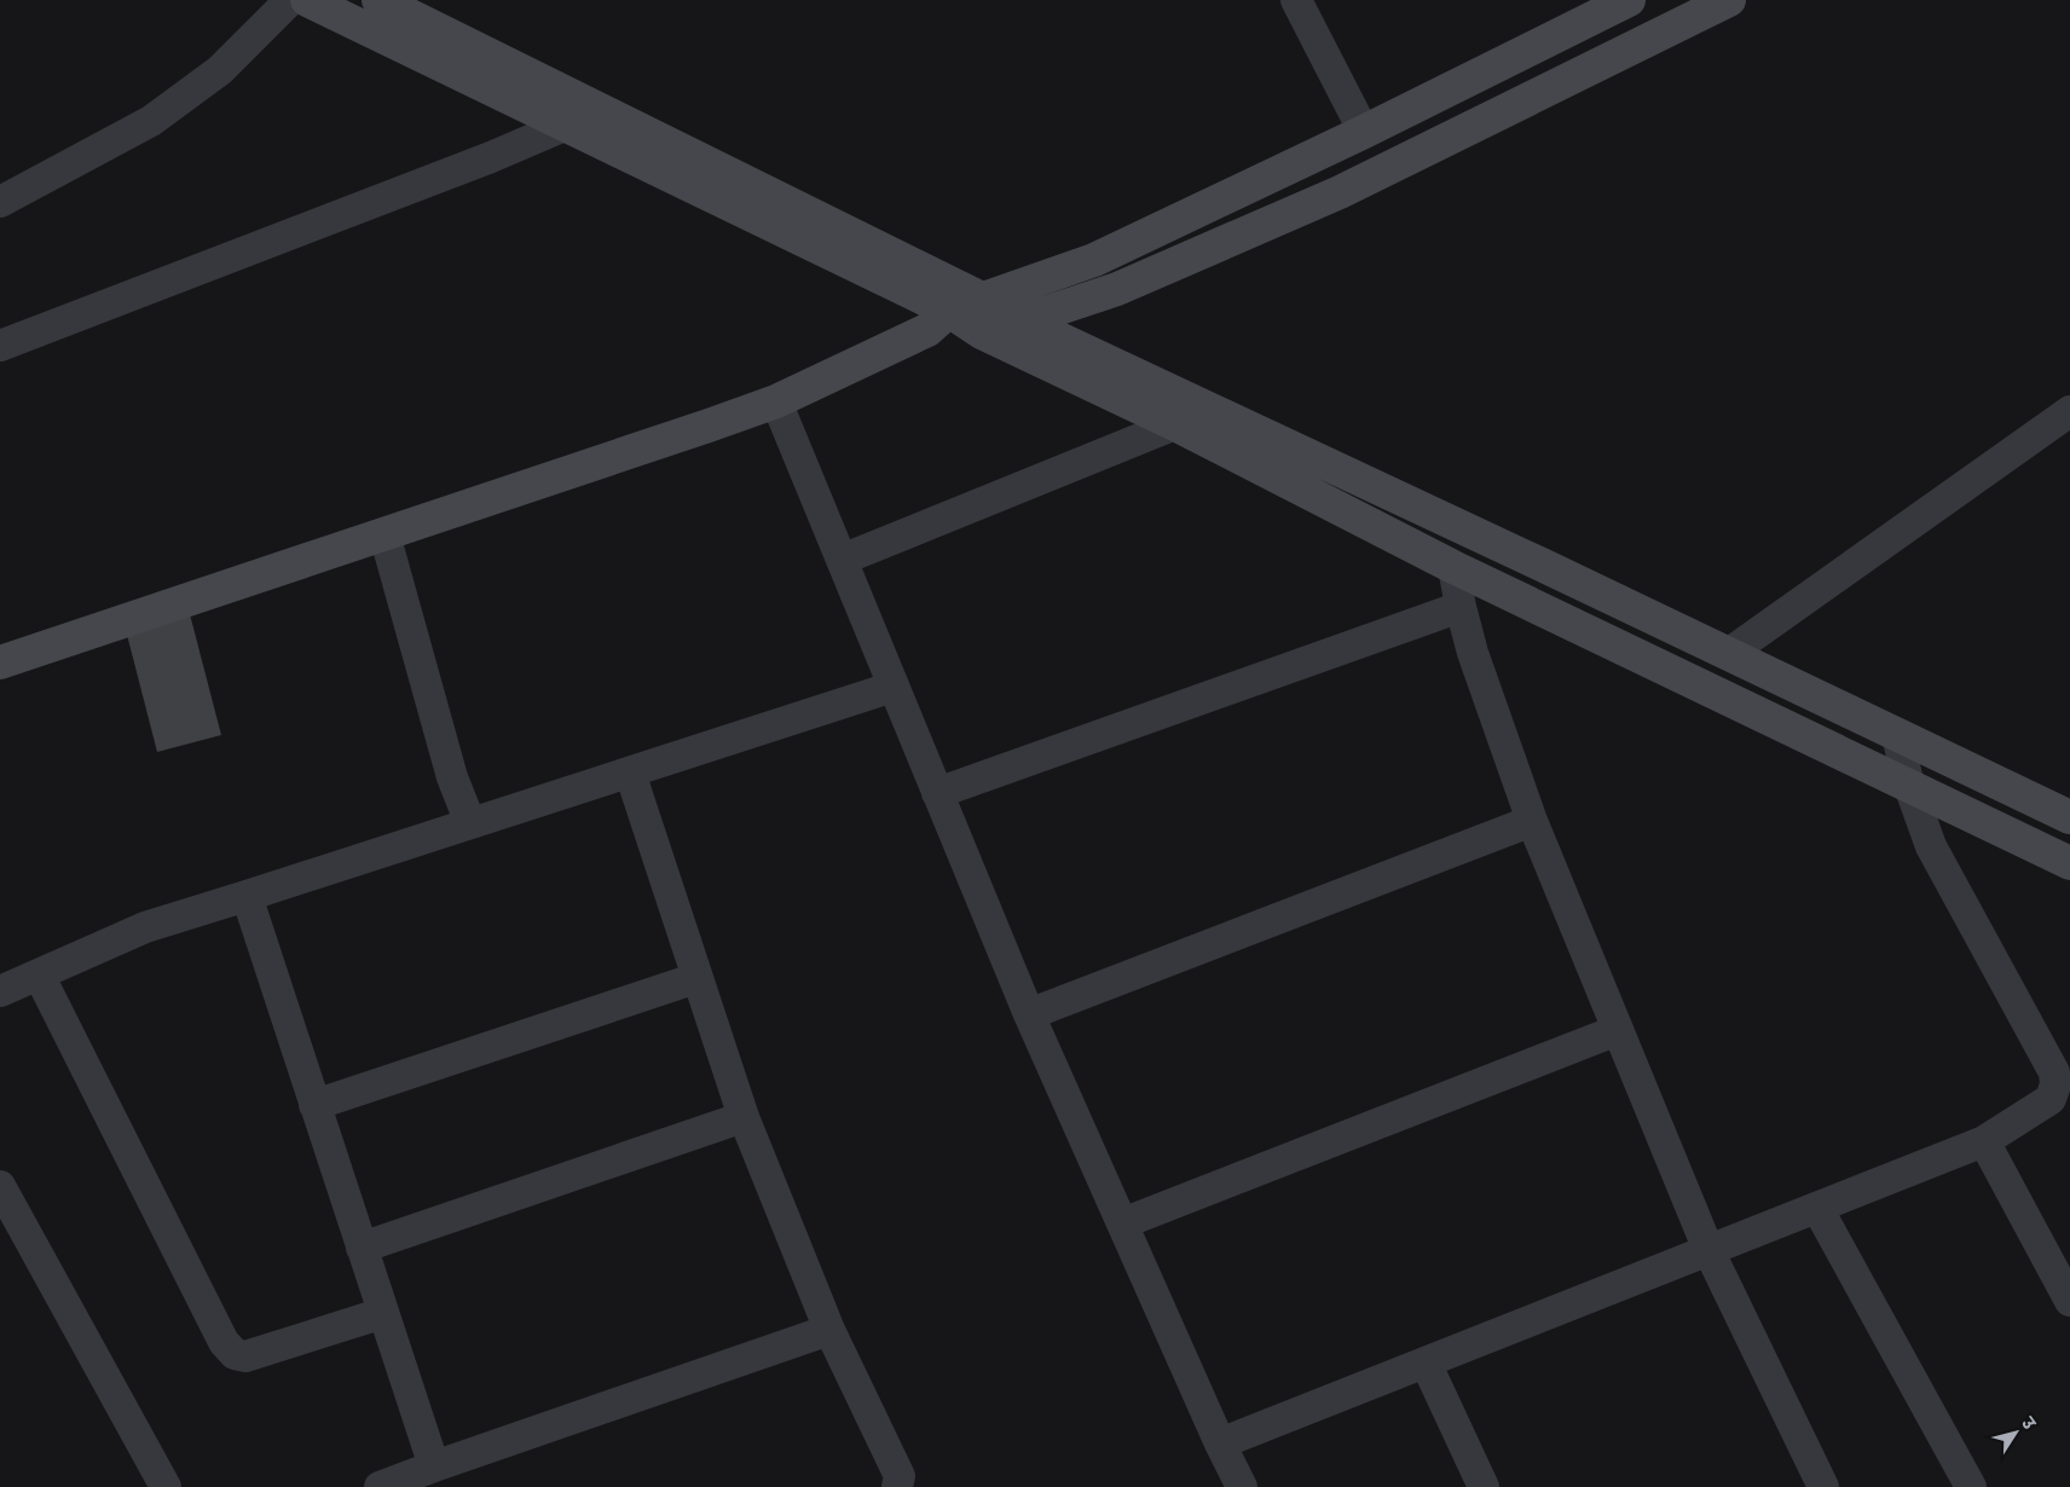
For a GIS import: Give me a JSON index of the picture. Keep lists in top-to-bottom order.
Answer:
{
  "north": "top right"
}
